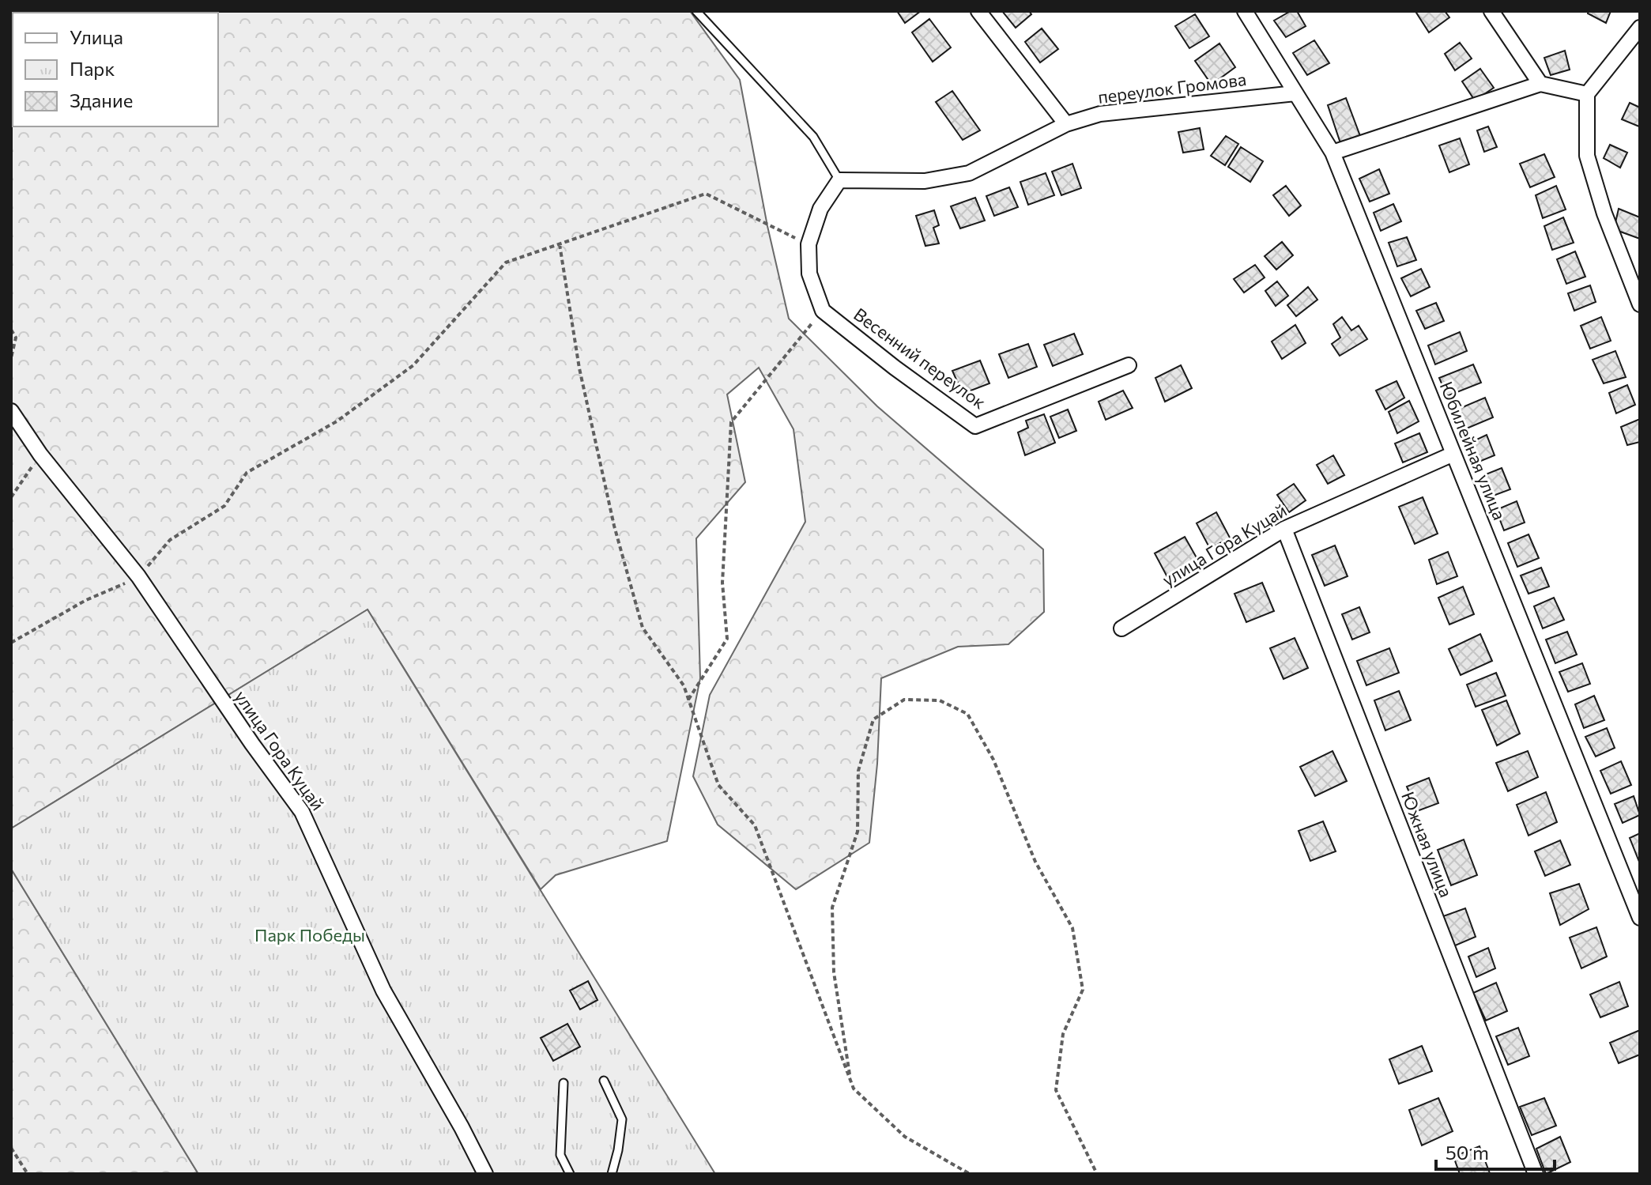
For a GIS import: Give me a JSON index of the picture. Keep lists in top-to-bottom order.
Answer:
{
  "streets": {
    "street": [
      "переулок Громова",
      "Весенний переулок",
      "Юбилейная улица",
      "улица Гора Куцай",
      "Южная улица"
    ]
  },
  "crossings": [
    ["переулок Громова", "Юбилейная улица"],
    ["Юбилейная улица", "улица Гора Куцай"],
    ["улица Гора Куцай", "Южная улица"]
  ],
  "parks": ["Парк Победы"],
  "legend": ["Улица", "Парк", "Здание"],
  "scale_bar": "50 m"
}
